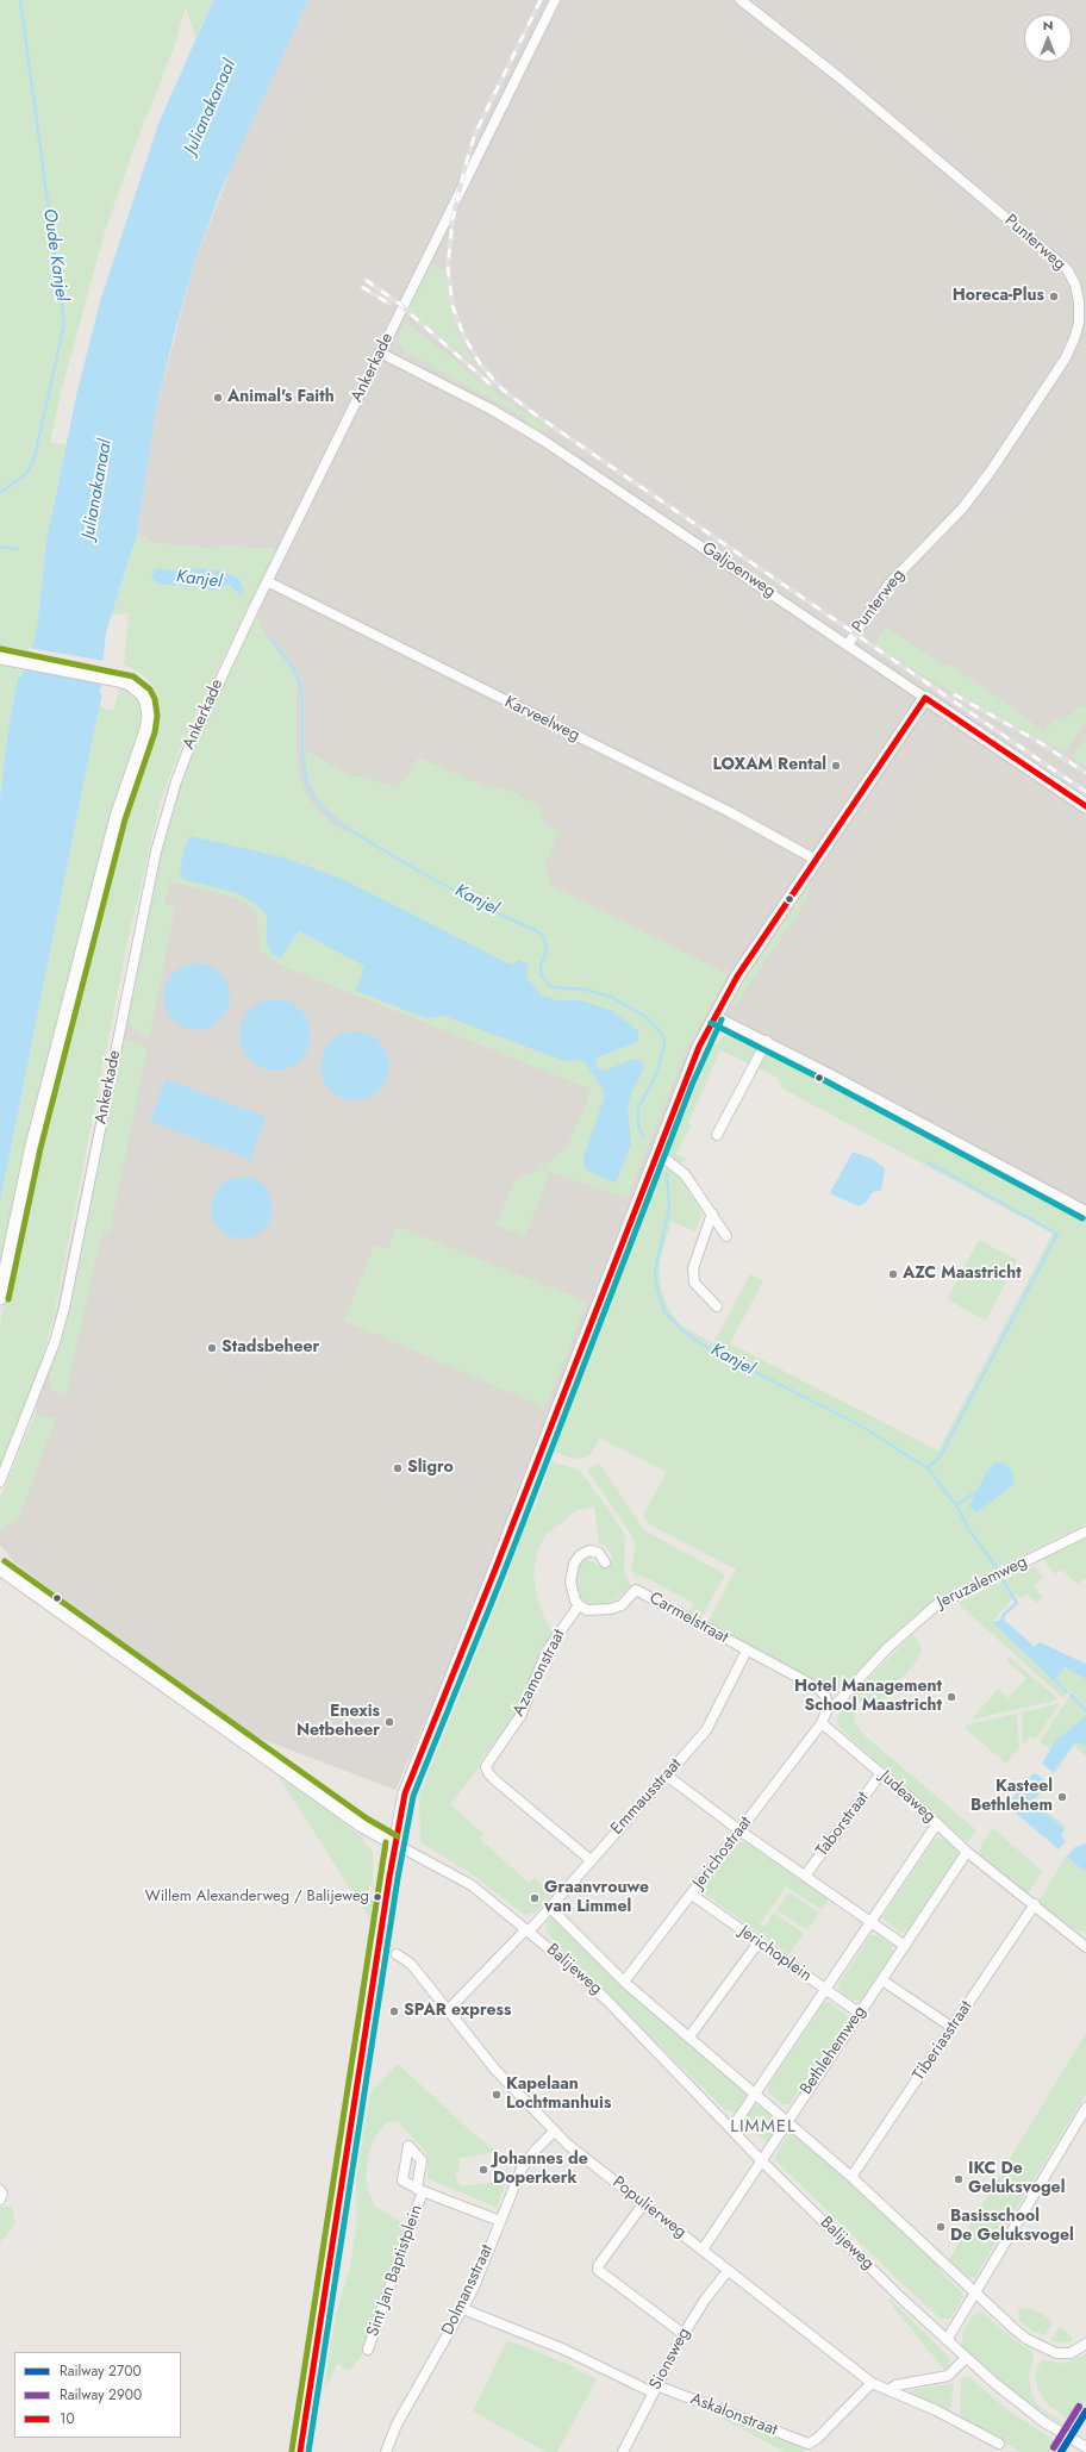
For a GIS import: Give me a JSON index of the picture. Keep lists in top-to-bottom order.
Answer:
{
  "streets": {
    "street": [
      "Punterweg",
      "Ankerkade",
      "Galjoenweg",
      "Karveelweg",
      "Jeruzalemweg",
      "Carmelstraat",
      "Azamonstraat",
      "Emmausstraat",
      "Judeaweg",
      "Taborstraat",
      "Jerichostraat",
      "Jerichoplein",
      "Balijeweg",
      "Tiberiasstraat",
      "Bethlehemweg",
      "Populierweg",
      "Sint Jan Baptistplein",
      "Dolmansstraat",
      "Sionsweg",
      "Askalonstraat"
    ]
  },
  "crossings": [
    ["Punterweg", "Galjoenweg"],
    ["Ankerkade", "Galjoenweg"],
    ["Ankerkade", "Karveelweg"],
    ["Carmelstraat", "Azamonstraat"],
    ["Carmelstraat", "Emmausstraat"],
    ["Azamonstraat", "Emmausstraat"],
    ["Emmausstraat", "Balijeweg"],
    ["Emmausstraat", "Populierweg"],
    ["Judeaweg", "Taborstraat"],
    ["Judeaweg", "Jerichostraat"],
    ["Judeaweg", "Tiberiasstraat"],
    ["Judeaweg", "Bethlehemweg"],
    ["Jerichostraat", "Jerichoplein"],
    ["Jerichostraat", "Balijeweg"],
    ["Jerichoplein", "Bethlehemweg"],
    ["Balijeweg", "Tiberiasstraat"],
    ["Balijeweg", "Bethlehemweg"],
    ["Bethlehemweg", "Populierweg"],
    ["Populierweg", "Dolmansstraat"],
    ["Populierweg", "Sionsweg"],
    ["Populierweg", "Askalonstraat"],
    ["Sint Jan Baptistplein", "Dolmansstraat"],
    ["Dolmansstraat", "Askalonstraat"],
    ["Sionsweg", "Askalonstraat"]
  ],
  "districts": ["LIMMEL"],
  "water": ["Julianakanaal", "Oude Kanjel", "Kanjel"],
  "places": [
    "Horeca-Plus",
    "Animal's Faith",
    "LOXAM Rental",
    "AZC Maastricht",
    "Stadsbeheer",
    "Sligro",
    "Hotel Management School Maastricht",
    "Enexis Netbeheer",
    "Kasteel Bethlehem",
    "Willem Alexanderweg / Balijeweg",
    "Graanvrouwe van Limmel",
    "SPAR express",
    "Kapelaan Lochtmanhuis",
    "Johannes de Doperkerk",
    "IKC De Geluksvogel",
    "Basisschool De Geluksvogel"
  ],
  "lines": ["transit line 10", "rail line 2900", "rail line 2700"],
  "legend": ["Railway 2700", "Railway 2900", "10"],
  "north": "top"
}
